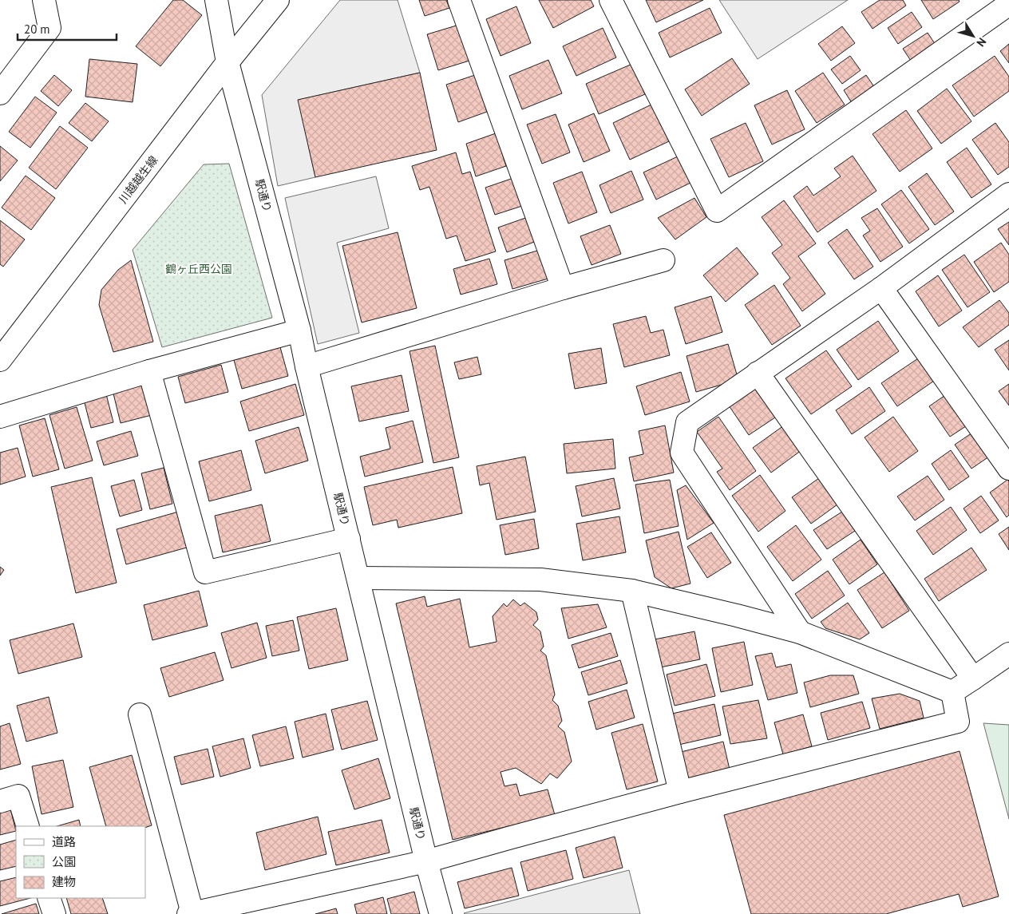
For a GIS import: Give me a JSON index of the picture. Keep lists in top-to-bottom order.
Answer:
{
  "streets": {
    "street": ["川越越生線", "駅通り"]
  },
  "crossings": [
    ["川越越生線", "駅通り"]
  ],
  "parks": ["鶴ヶ丘西公園"],
  "legend": ["道路", "公園", "建物"],
  "scale_bar": "20 m",
  "north": "bottom right"
}
